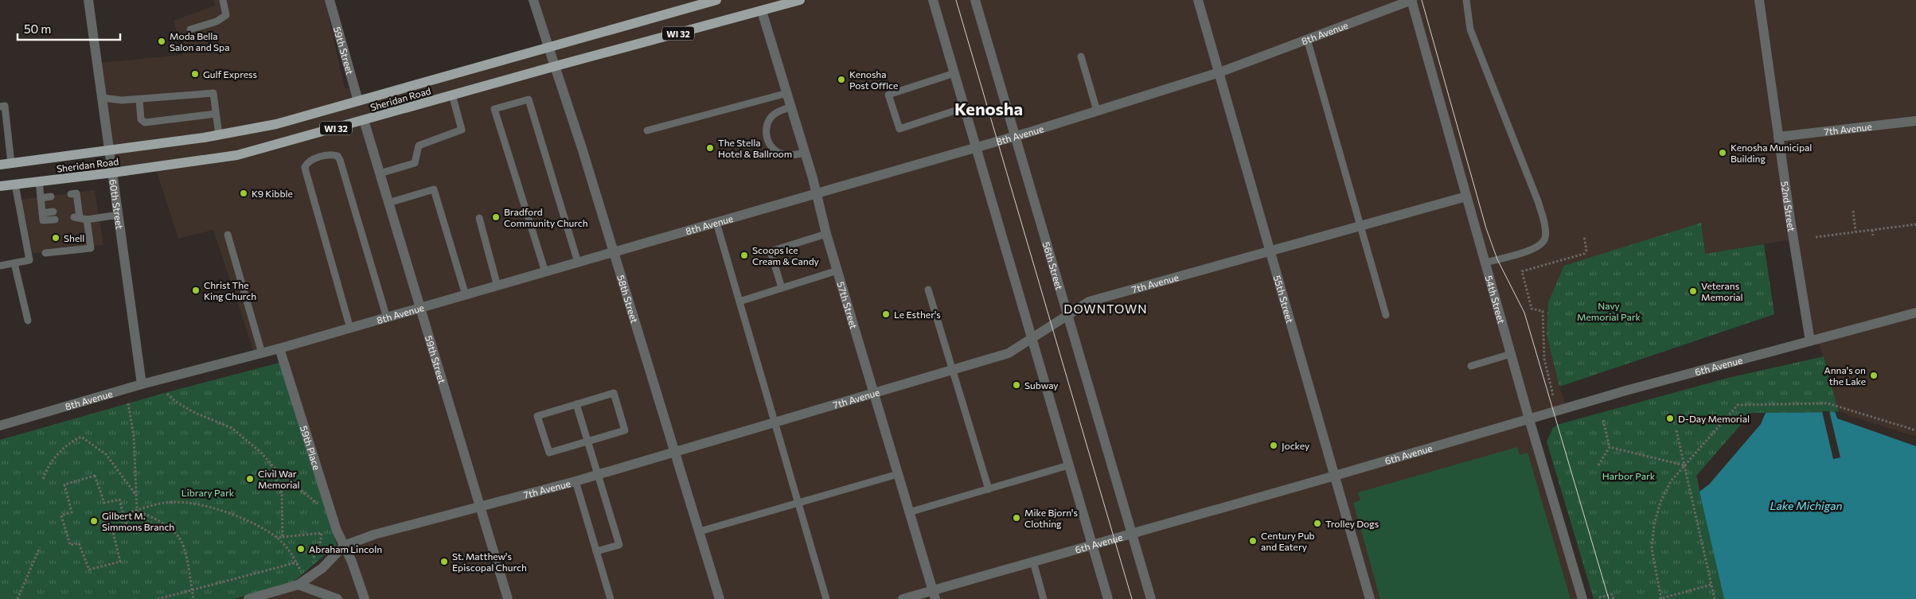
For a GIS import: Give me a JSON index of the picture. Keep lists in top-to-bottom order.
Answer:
{
  "streets": {
    "main road": ["WI 32", "Sheridan Road"],
    "street": [
      "8th Avenue",
      "59th Street",
      "7th Avenue",
      "60th Street",
      "52nd Street",
      "56th Street",
      "58th Street",
      "55th Street",
      "54th Street",
      "57th Street",
      "6th Avenue",
      "59th Place"
    ]
  },
  "crossings": [
    ["8th Avenue", "59th Street"],
    ["8th Avenue", "60th Street"],
    ["8th Avenue", "56th Street"],
    ["8th Avenue", "58th Street"],
    ["8th Avenue", "55th Street"],
    ["8th Avenue", "54th Street"],
    ["8th Avenue", "57th Street"],
    ["8th Avenue", "59th Place"],
    ["59th Street", "Sheridan Road"],
    ["59th Street", "7th Avenue"],
    ["Sheridan Road", "60th Street"],
    ["Sheridan Road", "58th Street"],
    ["Sheridan Road", "57th Street"],
    ["7th Avenue", "52nd Street"],
    ["7th Avenue", "56th Street"],
    ["7th Avenue", "58th Street"],
    ["7th Avenue", "55th Street"],
    ["7th Avenue", "54th Street"],
    ["7th Avenue", "57th Street"],
    ["7th Avenue", "59th Place"],
    ["52nd Street", "6th Avenue"],
    ["56th Street", "6th Avenue"],
    ["55th Street", "6th Avenue"],
    ["54th Street", "6th Avenue"],
    ["57th Street", "6th Avenue"]
  ],
  "districts": ["Kenosha", "DOWNTOWN"],
  "water": ["Lake Michigan"],
  "parks": ["Navy Memorial Park", "Harbor Park", "Library Park"],
  "places": [
    "Moda Bella Salon and Spa",
    "Gulf Express",
    "Kenosha Post Office",
    "The Stella Hotel & Ballroom",
    "Kenosha Municipal Building",
    "K9 Kibble",
    "Bradford Community Church",
    "Shell",
    "Scoops Ice Cream & Candy",
    "Christ The King Church",
    "Veterans Memorial",
    "Le Esther's",
    "Anna's on the Lake",
    "Subway",
    "D-Day Memorial",
    "Jockey",
    "Civil War Memorial",
    "Mike Bjorn's Clothing",
    "Gilbert M. Simmons Branch",
    "Trolley Dogs",
    "Century Pub and Eatery",
    "Abraham Lincoln",
    "St. Matthew's Episcopal Church"
  ],
  "scale_bar": "50 m"
}
